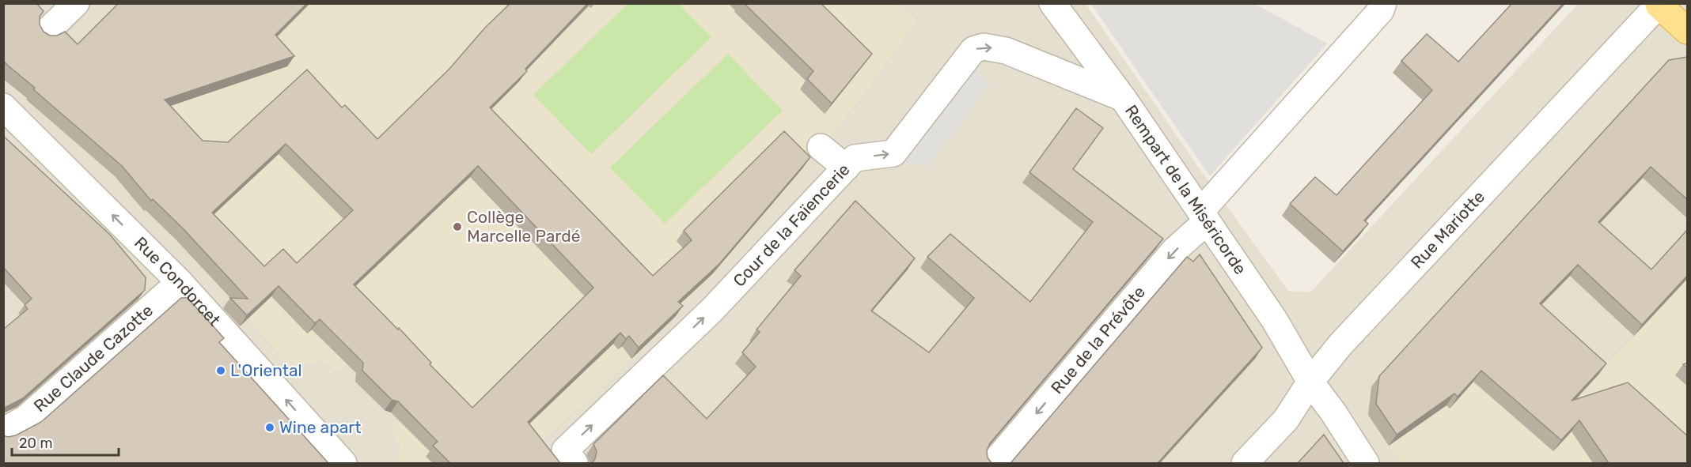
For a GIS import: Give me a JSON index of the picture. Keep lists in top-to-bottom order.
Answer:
{
  "streets": {
    "street": [
      "Rempart de la Miséricorde",
      "Cour de la Faïencerie",
      "Rue Mariotte",
      "Rue Condorcet",
      "Rue de la Prévôte",
      "Rue Claude Cazotte"
    ]
  },
  "crossings": [
    ["Rempart de la Miséricorde", "Cour de la Faïencerie"],
    ["Rempart de la Miséricorde", "Rue Mariotte"],
    ["Rempart de la Miséricorde", "Rue de la Prévôte"],
    ["Rue Condorcet", "Rue Claude Cazotte"]
  ],
  "one_way": ["Cour de la Faïencerie", "Rue Condorcet", "Rue de la Prévôte"],
  "places": ["Collège Marcelle Pardé", "L'Oriental", "Wine apart"],
  "scale_bar": "20 m"
}
